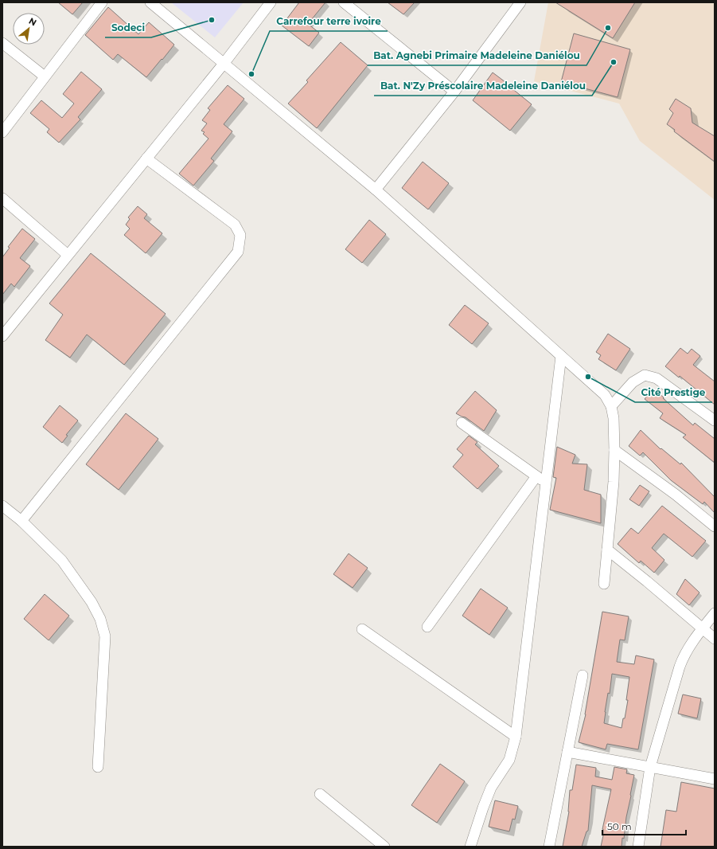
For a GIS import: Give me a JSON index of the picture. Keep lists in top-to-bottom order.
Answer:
{
  "places": [
    "Sodeci",
    "Bat. Agnebi Primaire Madeleine Daniélou",
    "Bat. N'Zy Préscolaire Madeleine Daniélou",
    "Carrefour terre ivoire",
    "Cité Prestige"
  ],
  "scale_bar": "50 m",
  "north": "top right"
}
